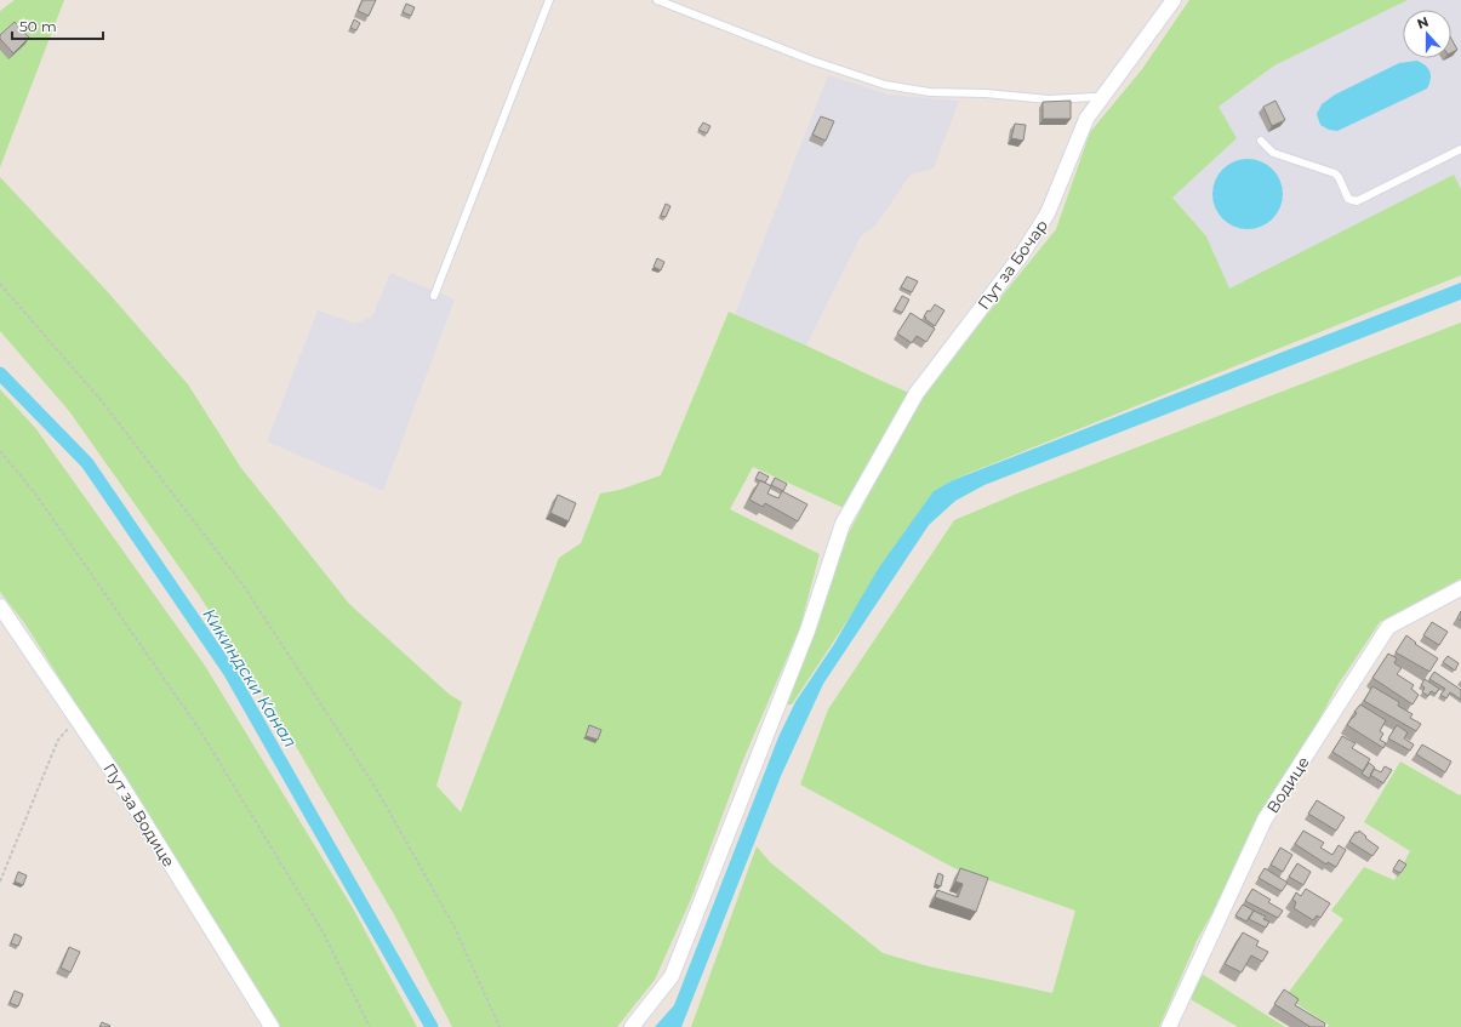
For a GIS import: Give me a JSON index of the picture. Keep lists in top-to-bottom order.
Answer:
{
  "streets": {
    "street": ["Пут за Бочар", "Водице", "Пут за Водице"]
  },
  "water": ["Кикиндски Канал"],
  "scale_bar": "50 m",
  "north": "top"
}
